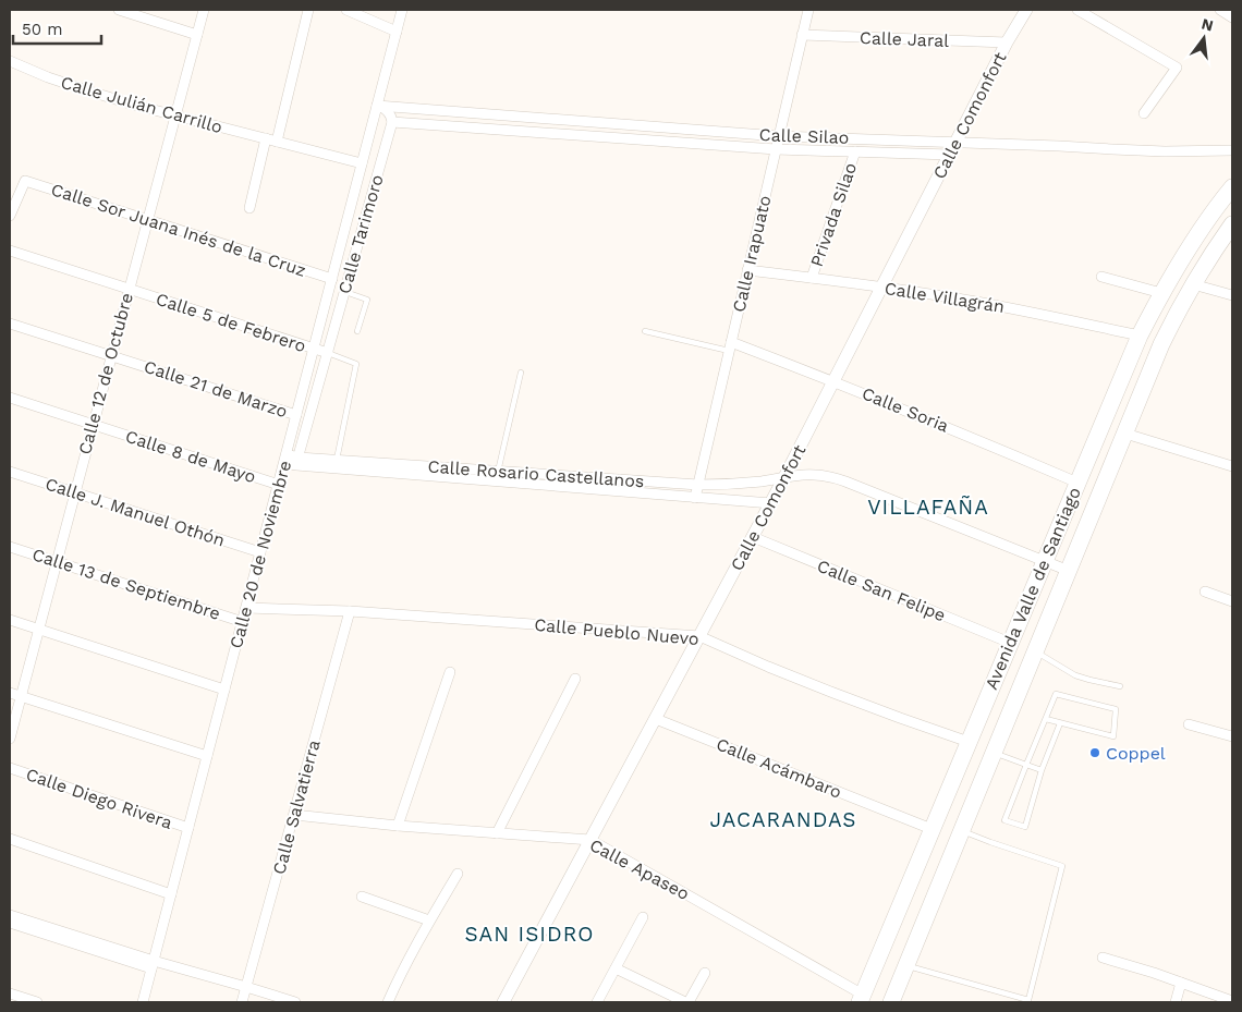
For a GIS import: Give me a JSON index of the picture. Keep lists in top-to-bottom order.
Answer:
{
  "streets": {
    "main road": ["Avenida Valle de Santiago"],
    "street": [
      "Calle Jaral",
      "Calle Julián Carrillo",
      "Calle Comonfort",
      "Calle Silao",
      "Privada Silao",
      "Calle Sor Juana Inés de la Cruz",
      "Calle Tarimoro",
      "Calle Irapuato",
      "Calle Villagrán",
      "Calle 5 de Febrero",
      "Calle 12 de Octubre",
      "Calle 21 de Marzo",
      "Calle Soria",
      "Calle 8 de Mayo",
      "Calle Rosario Castellanos",
      "Calle J. Manuel Othón",
      "Calle 20 de Noviembre",
      "Calle 13 de Septiembre",
      "Calle San Felipe",
      "Calle Pueblo Nuevo",
      "Calle Acámbaro",
      "Calle Diego Rivera",
      "Calle Salvatierra",
      "Calle Apaseo"
    ]
  },
  "crossings": [
    ["Calle Jaral", "Calle Comonfort"],
    ["Calle Jaral", "Calle Irapuato"],
    ["Calle Julián Carrillo", "Calle 12 de Octubre"],
    ["Calle Julián Carrillo", "Calle 20 de Noviembre"],
    ["Calle Comonfort", "Calle Silao"],
    ["Calle Comonfort", "Calle Villagrán"],
    ["Calle Comonfort", "Calle Soria"],
    ["Calle Comonfort", "Calle Rosario Castellanos"],
    ["Calle Comonfort", "Calle San Felipe"],
    ["Calle Comonfort", "Calle Pueblo Nuevo"],
    ["Calle Comonfort", "Calle Acámbaro"],
    ["Calle Comonfort", "Calle Apaseo"],
    ["Calle Silao", "Privada Silao"],
    ["Calle Silao", "Calle Tarimoro"],
    ["Calle Silao", "Calle Irapuato"],
    ["Calle Silao", "Calle 20 de Noviembre"],
    ["Privada Silao", "Calle Villagrán"],
    ["Calle Sor Juana Inés de la Cruz", "Calle 12 de Octubre"],
    ["Calle Sor Juana Inés de la Cruz", "Calle 20 de Noviembre"],
    ["Calle Tarimoro", "Calle 5 de Febrero"],
    ["Calle Tarimoro", "Calle Rosario Castellanos"],
    ["Calle Irapuato", "Calle Villagrán"],
    ["Calle Irapuato", "Calle Soria"],
    ["Calle Irapuato", "Calle Rosario Castellanos"],
    ["Calle Villagrán", "Avenida Valle de Santiago"],
    ["Calle 5 de Febrero", "Calle 12 de Octubre"],
    ["Calle 5 de Febrero", "Calle 20 de Noviembre"],
    ["Calle 12 de Octubre", "Calle 21 de Marzo"],
    ["Calle 12 de Octubre", "Calle 8 de Mayo"],
    ["Calle 12 de Octubre", "Calle J. Manuel Othón"],
    ["Calle 12 de Octubre", "Calle 13 de Septiembre"],
    ["Calle 21 de Marzo", "Calle 20 de Noviembre"],
    ["Calle Soria", "Avenida Valle de Santiago"],
    ["Calle 8 de Mayo", "Calle 20 de Noviembre"],
    ["Calle Rosario Castellanos", "Calle 20 de Noviembre"],
    ["Calle Rosario Castellanos", "Avenida Valle de Santiago"],
    ["Calle J. Manuel Othón", "Calle 20 de Noviembre"],
    ["Calle 20 de Noviembre", "Calle 13 de Septiembre"],
    ["Calle 20 de Noviembre", "Calle Pueblo Nuevo"],
    ["Calle 20 de Noviembre", "Calle Diego Rivera"],
    ["Avenida Valle de Santiago", "Calle San Felipe"],
    ["Avenida Valle de Santiago", "Calle Pueblo Nuevo"],
    ["Avenida Valle de Santiago", "Calle Acámbaro"],
    ["Avenida Valle de Santiago", "Calle Apaseo"],
    ["Calle Pueblo Nuevo", "Calle Salvatierra"],
    ["Calle Salvatierra", "Calle Apaseo"]
  ],
  "districts": ["VILLAFAÑA", "JACARANDAS", "SAN ISIDRO"],
  "places": ["Coppel"],
  "scale_bar": "50 m",
  "north": "top"
}
